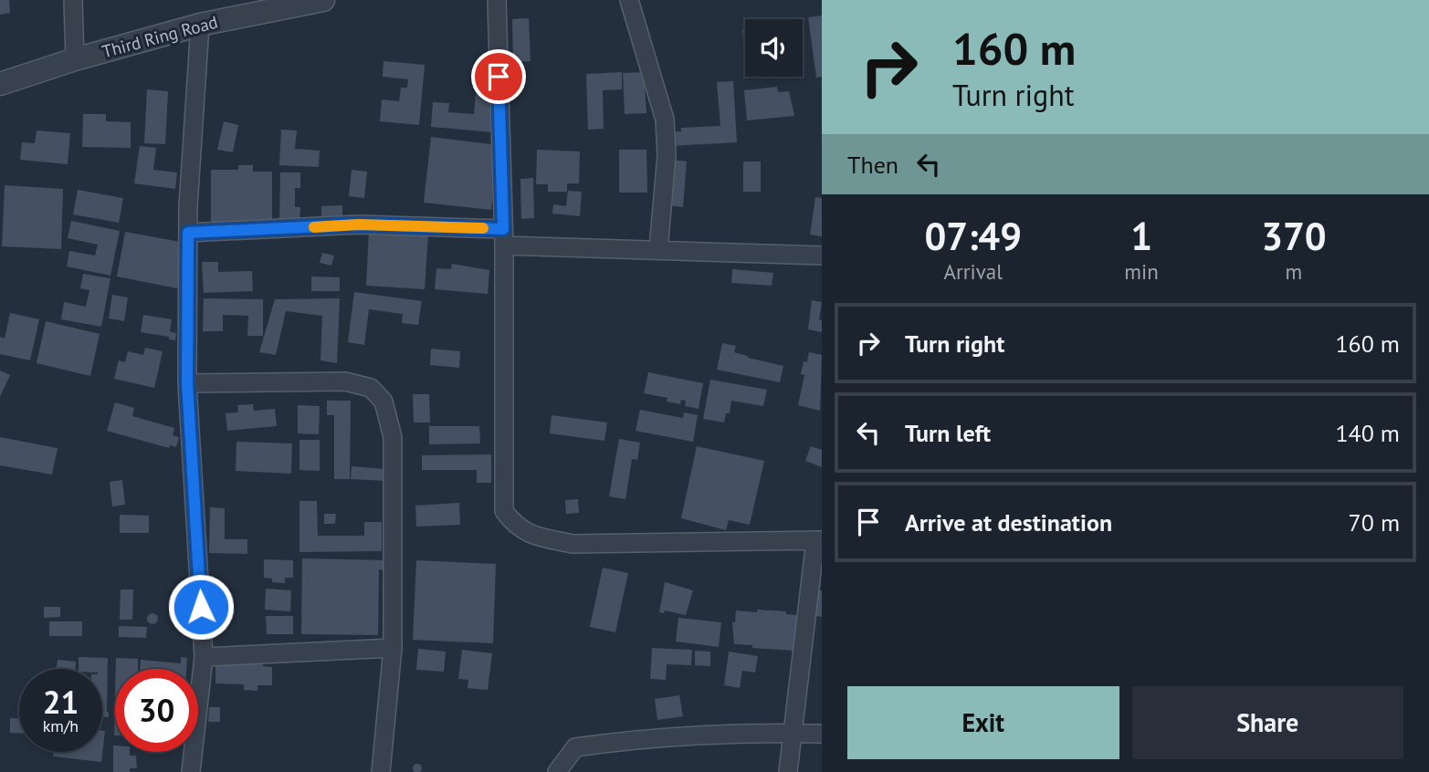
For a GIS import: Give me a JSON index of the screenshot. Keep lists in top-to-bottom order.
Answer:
{
  "streets": {
    "street": ["Third Ring Road"]
  },
  "page": {
    "turn": ["160 m", "Turn right"],
    "then": "Then",
    "eta": [
      "07:49",
      "Arrival",
      "1",
      "min",
      "370",
      "m"
    ],
    "list": [
      {
        "name": "Turn right",
        "value": "160 m"
      },
      {
        "name": "Turn left",
        "value": "140 m"
      },
      {
        "name": "Arrive at destination",
        "value": "70 m"
      }
    ],
    "speed": "21 km/h",
    "limit": "30",
    "buttons": ["Exit", "Share"]
  }
}
